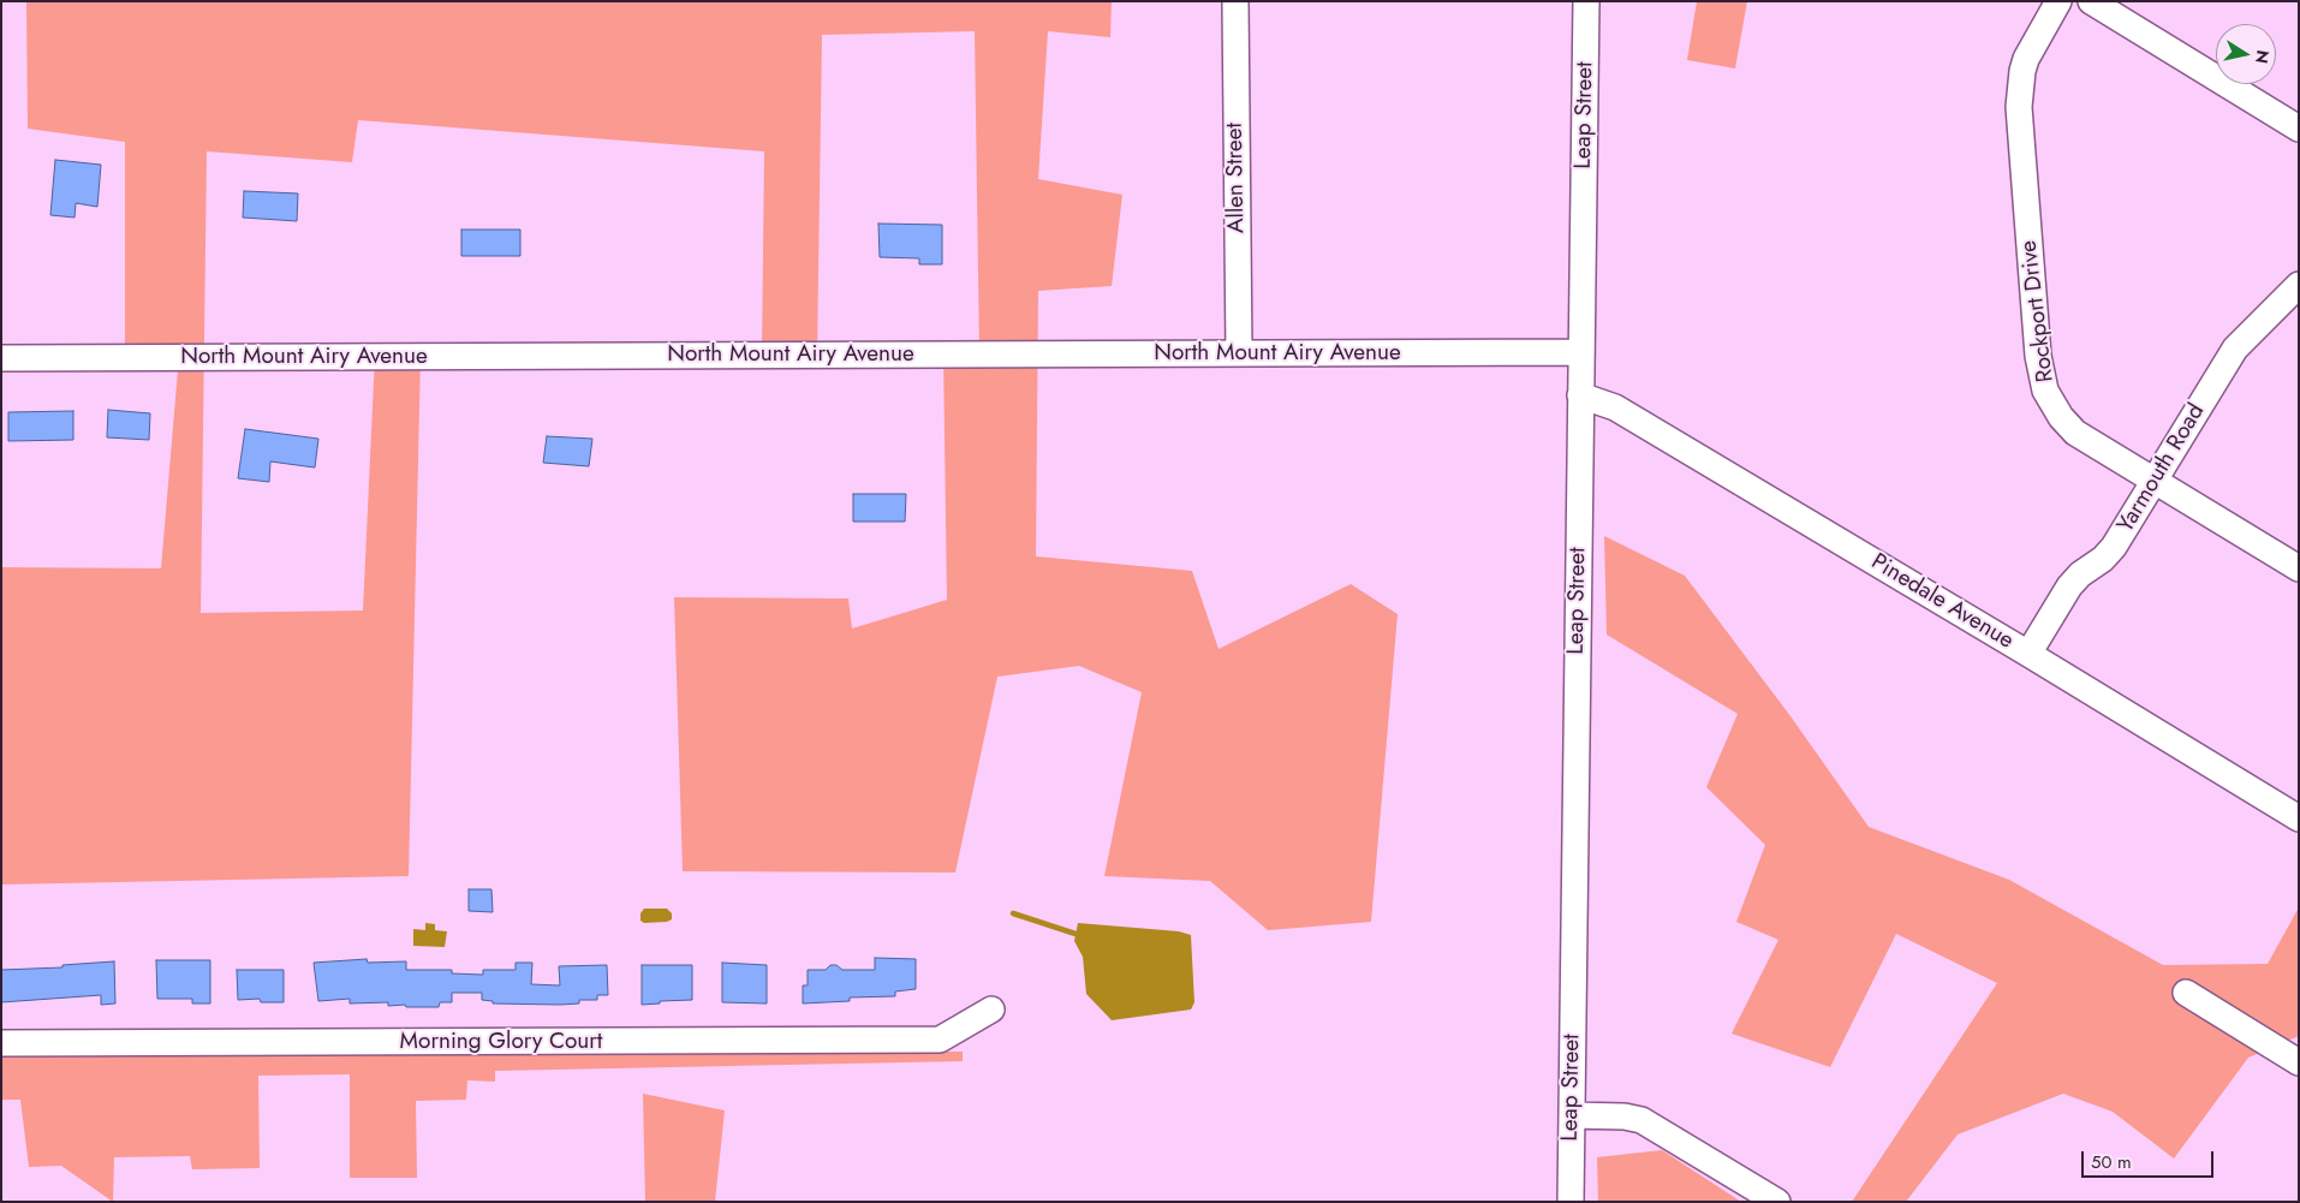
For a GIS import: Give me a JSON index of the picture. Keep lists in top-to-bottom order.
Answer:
{
  "streets": {
    "street": [
      "Leap Street",
      "Allen Street",
      "Rockport Drive",
      "North Mount Airy Avenue",
      "Yarmouth Road",
      "Pinedale Avenue",
      "Morning Glory Court"
    ]
  },
  "crossings": [
    ["Leap Street", "North Mount Airy Avenue"],
    ["Leap Street", "Pinedale Avenue"],
    ["Allen Street", "North Mount Airy Avenue"],
    ["Rockport Drive", "Yarmouth Road"],
    ["Yarmouth Road", "Pinedale Avenue"]
  ],
  "scale_bar": "50 m",
  "north": "right"
}
